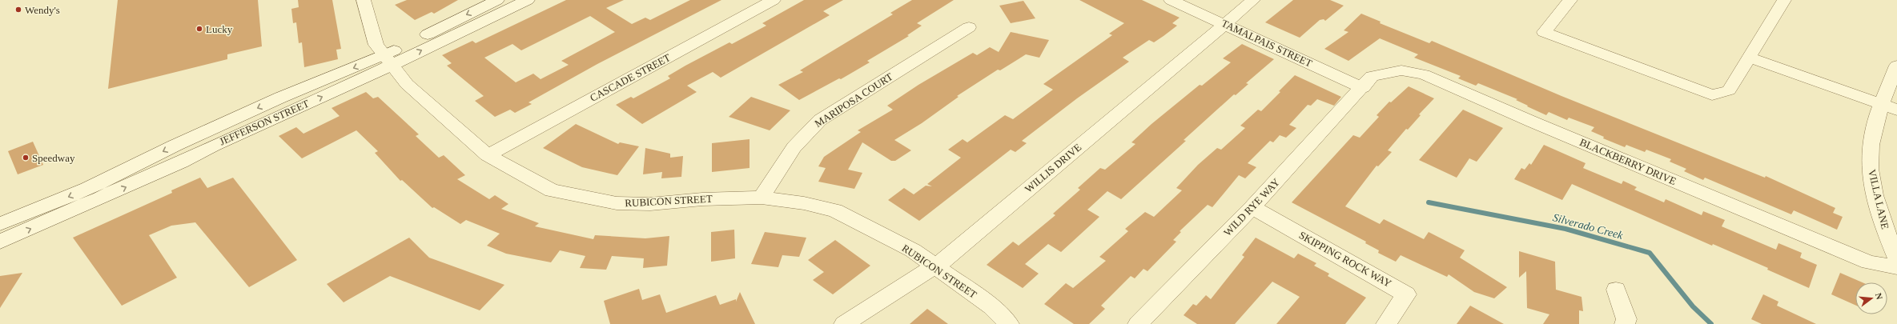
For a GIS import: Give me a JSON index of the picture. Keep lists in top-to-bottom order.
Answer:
{
  "streets": {
    "street": [
      "TAMALPAIS STREET",
      "CASCADE STREET",
      "MARIPOSA COURT",
      "JEFFERSON STREET",
      "BLACKBERRY DRIVE",
      "WILLIS DRIVE",
      "VILLA LANE",
      "RUBICON STREET",
      "WILD RYE WAY",
      "SKIPPING ROCK WAY"
    ]
  },
  "crossings": [
    ["TAMALPAIS STREET", "BLACKBERRY DRIVE"],
    ["TAMALPAIS STREET", "WILLIS DRIVE"],
    ["TAMALPAIS STREET", "WILD RYE WAY"],
    ["CASCADE STREET", "RUBICON STREET"],
    ["MARIPOSA COURT", "RUBICON STREET"],
    ["JEFFERSON STREET", "RUBICON STREET"],
    ["BLACKBERRY DRIVE", "WILD RYE WAY"],
    ["WILLIS DRIVE", "RUBICON STREET"],
    ["WILD RYE WAY", "SKIPPING ROCK WAY"]
  ],
  "water": ["Silverado Creek"],
  "places": ["Wendy's", "Lucky", "Speedway"],
  "north": "right"
}
